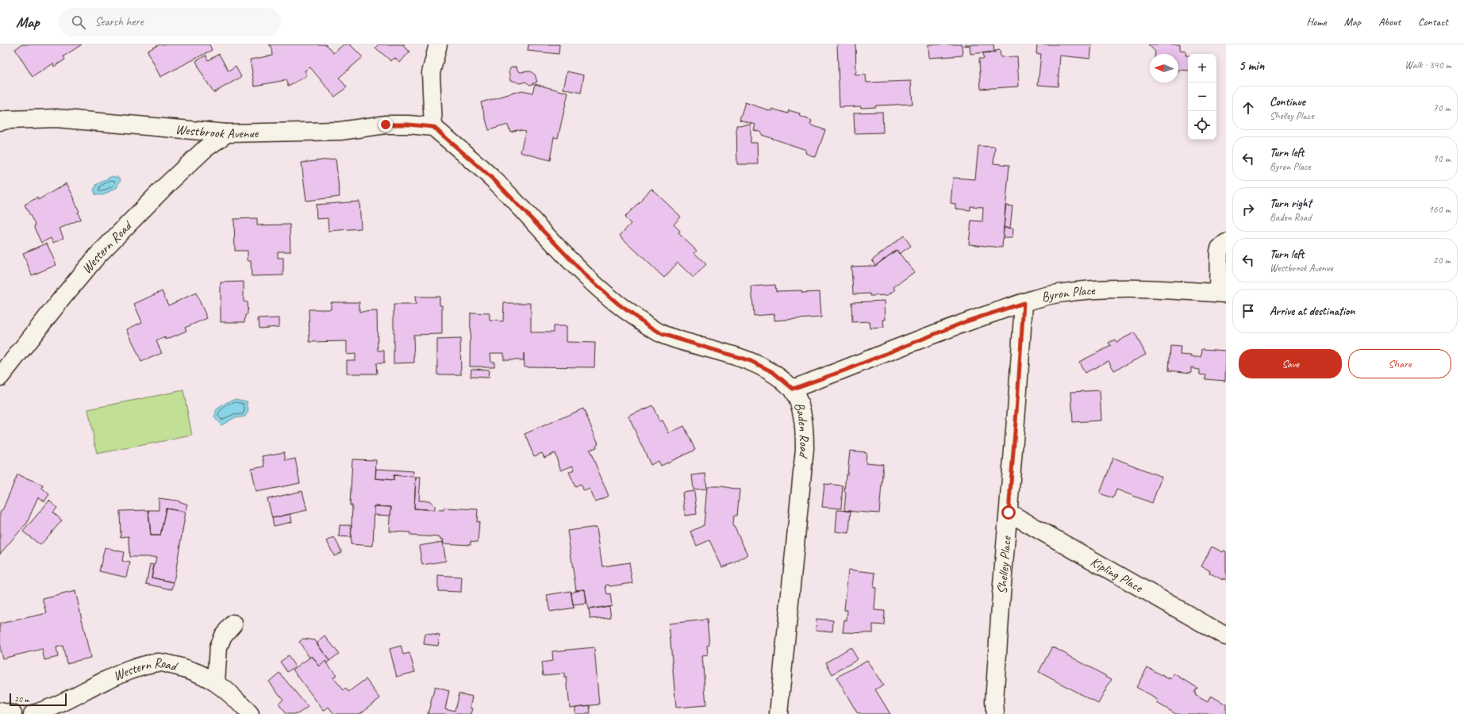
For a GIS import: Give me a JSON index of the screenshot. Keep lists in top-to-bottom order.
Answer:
{
  "streets": {
    "street": [
      "Westbrook Avenue",
      "Western Road",
      "Byron Place",
      "Baden Road",
      "Shelley Place",
      "Kipling Place"
    ]
  },
  "crossings": [
    ["Westbrook Avenue", "Western Road"],
    ["Westbrook Avenue", "Baden Road"],
    ["Byron Place", "Baden Road"],
    ["Byron Place", "Shelley Place"],
    ["Shelley Place", "Kipling Place"]
  ],
  "scale_bar": "20 m",
  "north": "left",
  "page": {
    "header": "Map",
    "search": "Search here",
    "nav": [
      "Home",
      "Map",
      "About",
      "Contact"
    ],
    "heading": ["5 min", "Walk · 340 m"],
    "map_buttons": ["+", "−"],
    "list": [
      ["Continue", "Shelley Place", "70 m"],
      ["Turn left", "Byron Place", "90 m"],
      ["Turn right", "Baden Road", "160 m"],
      ["Turn left", "Westbrook Avenue", "20 m"],
      "Arrive at destination"
    ],
    "buttons": ["Save", "Share"],
    "scale": "20 m"
  }
}
